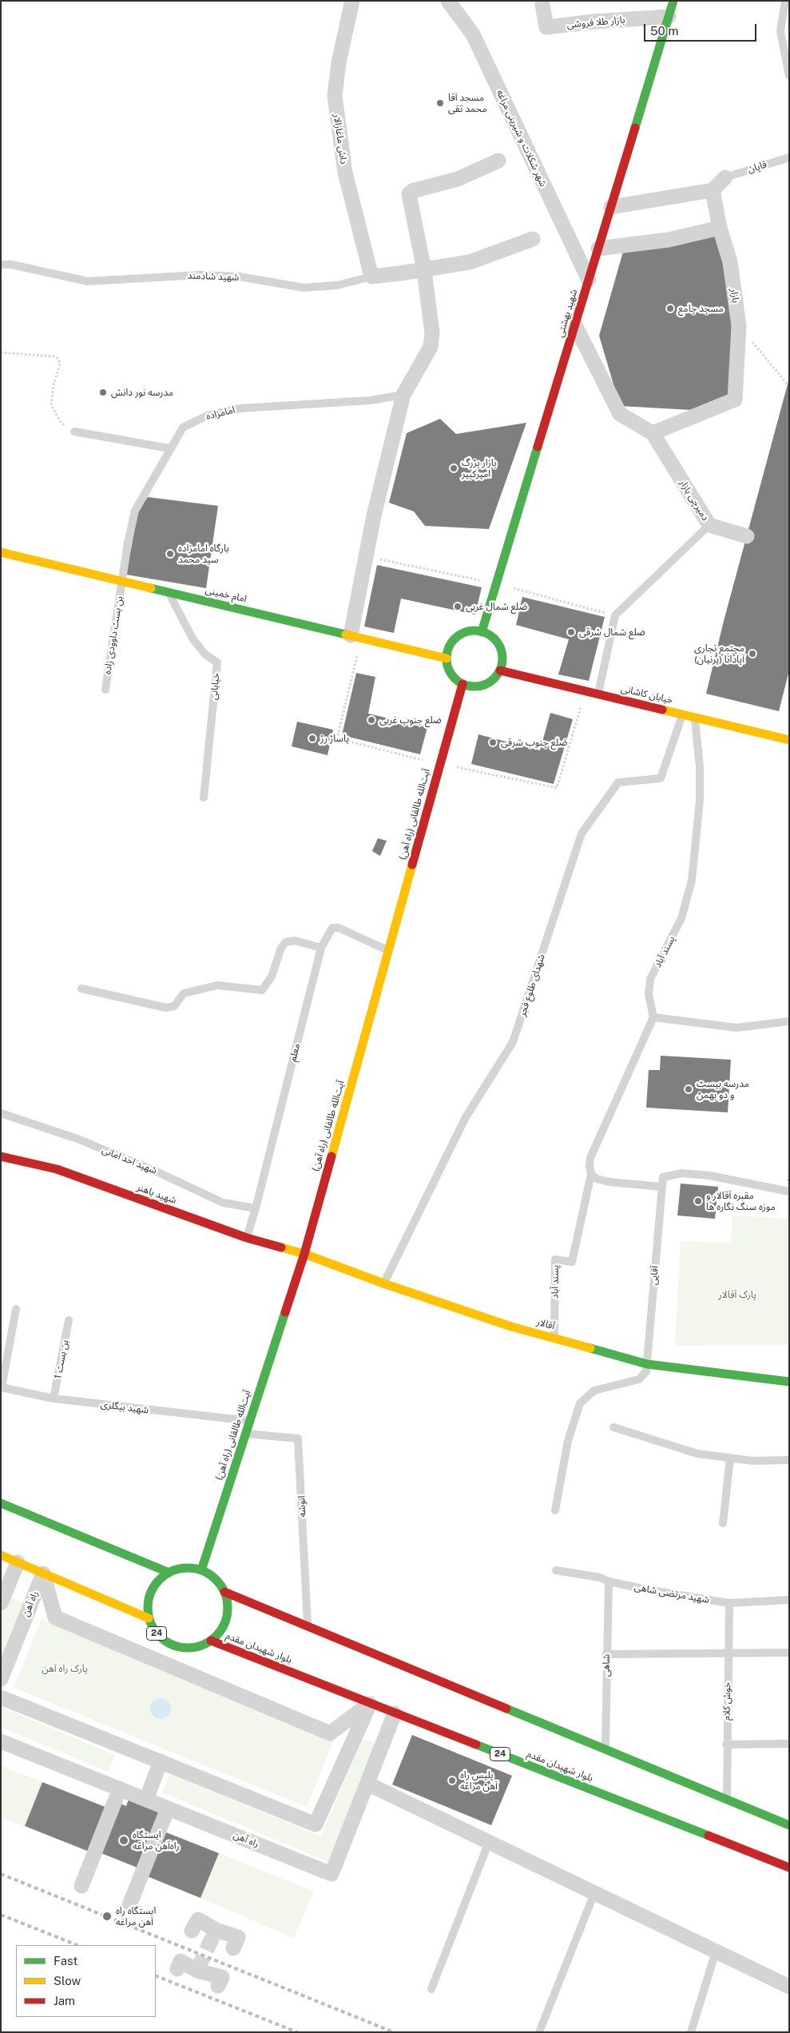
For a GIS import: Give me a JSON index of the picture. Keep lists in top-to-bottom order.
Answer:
{
  "streets": {
    "street": [
      "بازار طلا فروشی",
      "شهر شکلات و شیرینی مراغه",
      "داش ماغازالار",
      "شهید شادمند",
      "بازار",
      "شهید بهشتی",
      "دمیرچی بازار",
      "امام خمینی",
      "خیابان کاشانی",
      "(راه آهن) آیت‌الله طالقانی",
      "شهید باهنر",
      "آقالار",
      "راه آهن",
      "24",
      "بلوار شهیدان مقدم"
    ],
    "lane": [
      "قاپان",
      "امامزاده",
      "بن بست داوودی زاده",
      "خیابانی",
      "پسند آباد",
      "شهدای طلوع فجر",
      "معلم",
      "شهید احد امانی",
      "آقایی",
      "بن بست 1",
      "شهید بیگلری",
      "انوشه",
      "شهید مرتضی شاهی",
      "شاهی",
      "خوش کلام"
    ]
  },
  "crossings": [
    ["بازار طلا فروشی", "شهید بهشتی"],
    ["شهر شکلات و شیرینی مراغه", "شهید بهشتی"],
    ["داش ماغازالار", "شهید شادمند"],
    ["بازار", "دمیرچی بازار"],
    ["شهید بهشتی", "دمیرچی بازار"],
    ["شهید بهشتی", "امام خمینی"],
    ["شهید بهشتی", "خیابان کاشانی"],
    ["شهید بهشتی", "(راه آهن) آیت‌الله طالقانی"],
    ["امامزاده", "امام خمینی"],
    ["امامزاده", "بن بست داوودی زاده"],
    ["امام خمینی", "بن بست داوودی زاده"],
    ["امام خمینی", "خیابانی"],
    ["امام خمینی", "خیابان کاشانی"],
    ["امام خمینی", "(راه آهن) آیت‌الله طالقانی"],
    ["خیابان کاشانی", "(راه آهن) آیت‌الله طالقانی"],
    ["خیابان کاشانی", "پسند آباد"],
    ["خیابان کاشانی", "شهدای طلوع فجر"],
    ["(راه آهن) آیت‌الله طالقانی", "معلم"],
    ["(راه آهن) آیت‌الله طالقانی", "شهید باهنر"],
    ["(راه آهن) آیت‌الله طالقانی", "آقالار"],
    ["(راه آهن) آیت‌الله طالقانی", "شهید بیگلری"],
    ["(راه آهن) آیت‌الله طالقانی", "انوشه"],
    ["(راه آهن) آیت‌الله طالقانی", "24"],
    ["(راه آهن) آیت‌الله طالقانی", "بلوار شهیدان مقدم"],
    ["پسند آباد", "آقالار"],
    ["شهدای طلوع فجر", "آقالار"],
    ["معلم", "شهید احد امانی"],
    ["معلم", "شهید باهنر"],
    ["شهید باهنر", "آقالار"],
    ["آقایی", "آقالار"],
    ["بن بست 1", "شهید بیگلری"],
    ["شهید مرتضی شاهی", "شاهی"],
    ["شهید مرتضی شاهی", "خوش کلام"],
    ["راه آهن", "24"],
    ["راه آهن", "بلوار شهیدان مقدم"],
    ["24", "بلوار شهیدان مقدم"]
  ],
  "parks": ["پارک آقالار", "پارک راه آهن"],
  "places": [
    "مسجد آقا محمد تقی",
    "مسجد جامع",
    "مدرسه نور دانش",
    "بازار بزرگ امیرکبیر",
    "بارگاه امامزاده سید محمد",
    "ضلع شمال غربی",
    "ضلع شمال شرقی",
    "مجتمع تجاری آپادانا (پرنیان)",
    "ضلع جنوب غربی",
    "پاساژ رز",
    "ضلع جنوب شرقی",
    "مدرسه بیست و دو بهمن",
    "مقبره آقالار و موزه سنگ نگاره ها",
    "پلیس راه آهن مراغه",
    "ایستگاه راه‌آهن مراغه",
    "ایستگاه راه آهن مراغه"
  ],
  "legend": ["Fast", "Slow", "Jam"],
  "scale_bar": "50 m"
}
